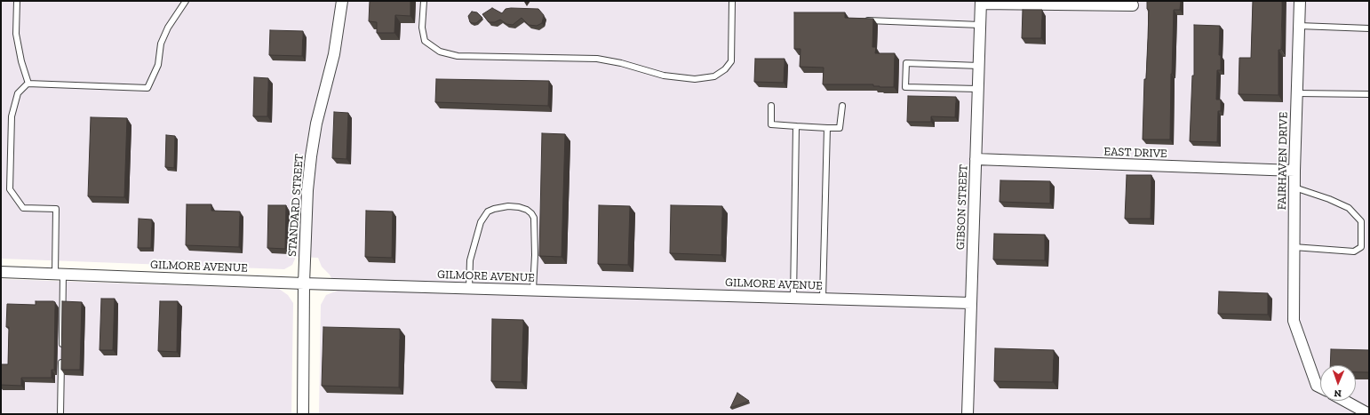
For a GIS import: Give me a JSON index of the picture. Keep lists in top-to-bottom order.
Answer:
{
  "streets": {
    "street": [
      "EAST DRIVE",
      "FAIRHAVEN DRIVE",
      "STANDARD STREET",
      "GIBSON STREET",
      "GILMORE AVENUE"
    ]
  },
  "crossings": [
    ["EAST DRIVE", "FAIRHAVEN DRIVE"],
    ["EAST DRIVE", "GIBSON STREET"],
    ["STANDARD STREET", "GILMORE AVENUE"],
    ["GIBSON STREET", "GILMORE AVENUE"]
  ],
  "north": "bottom"
}
